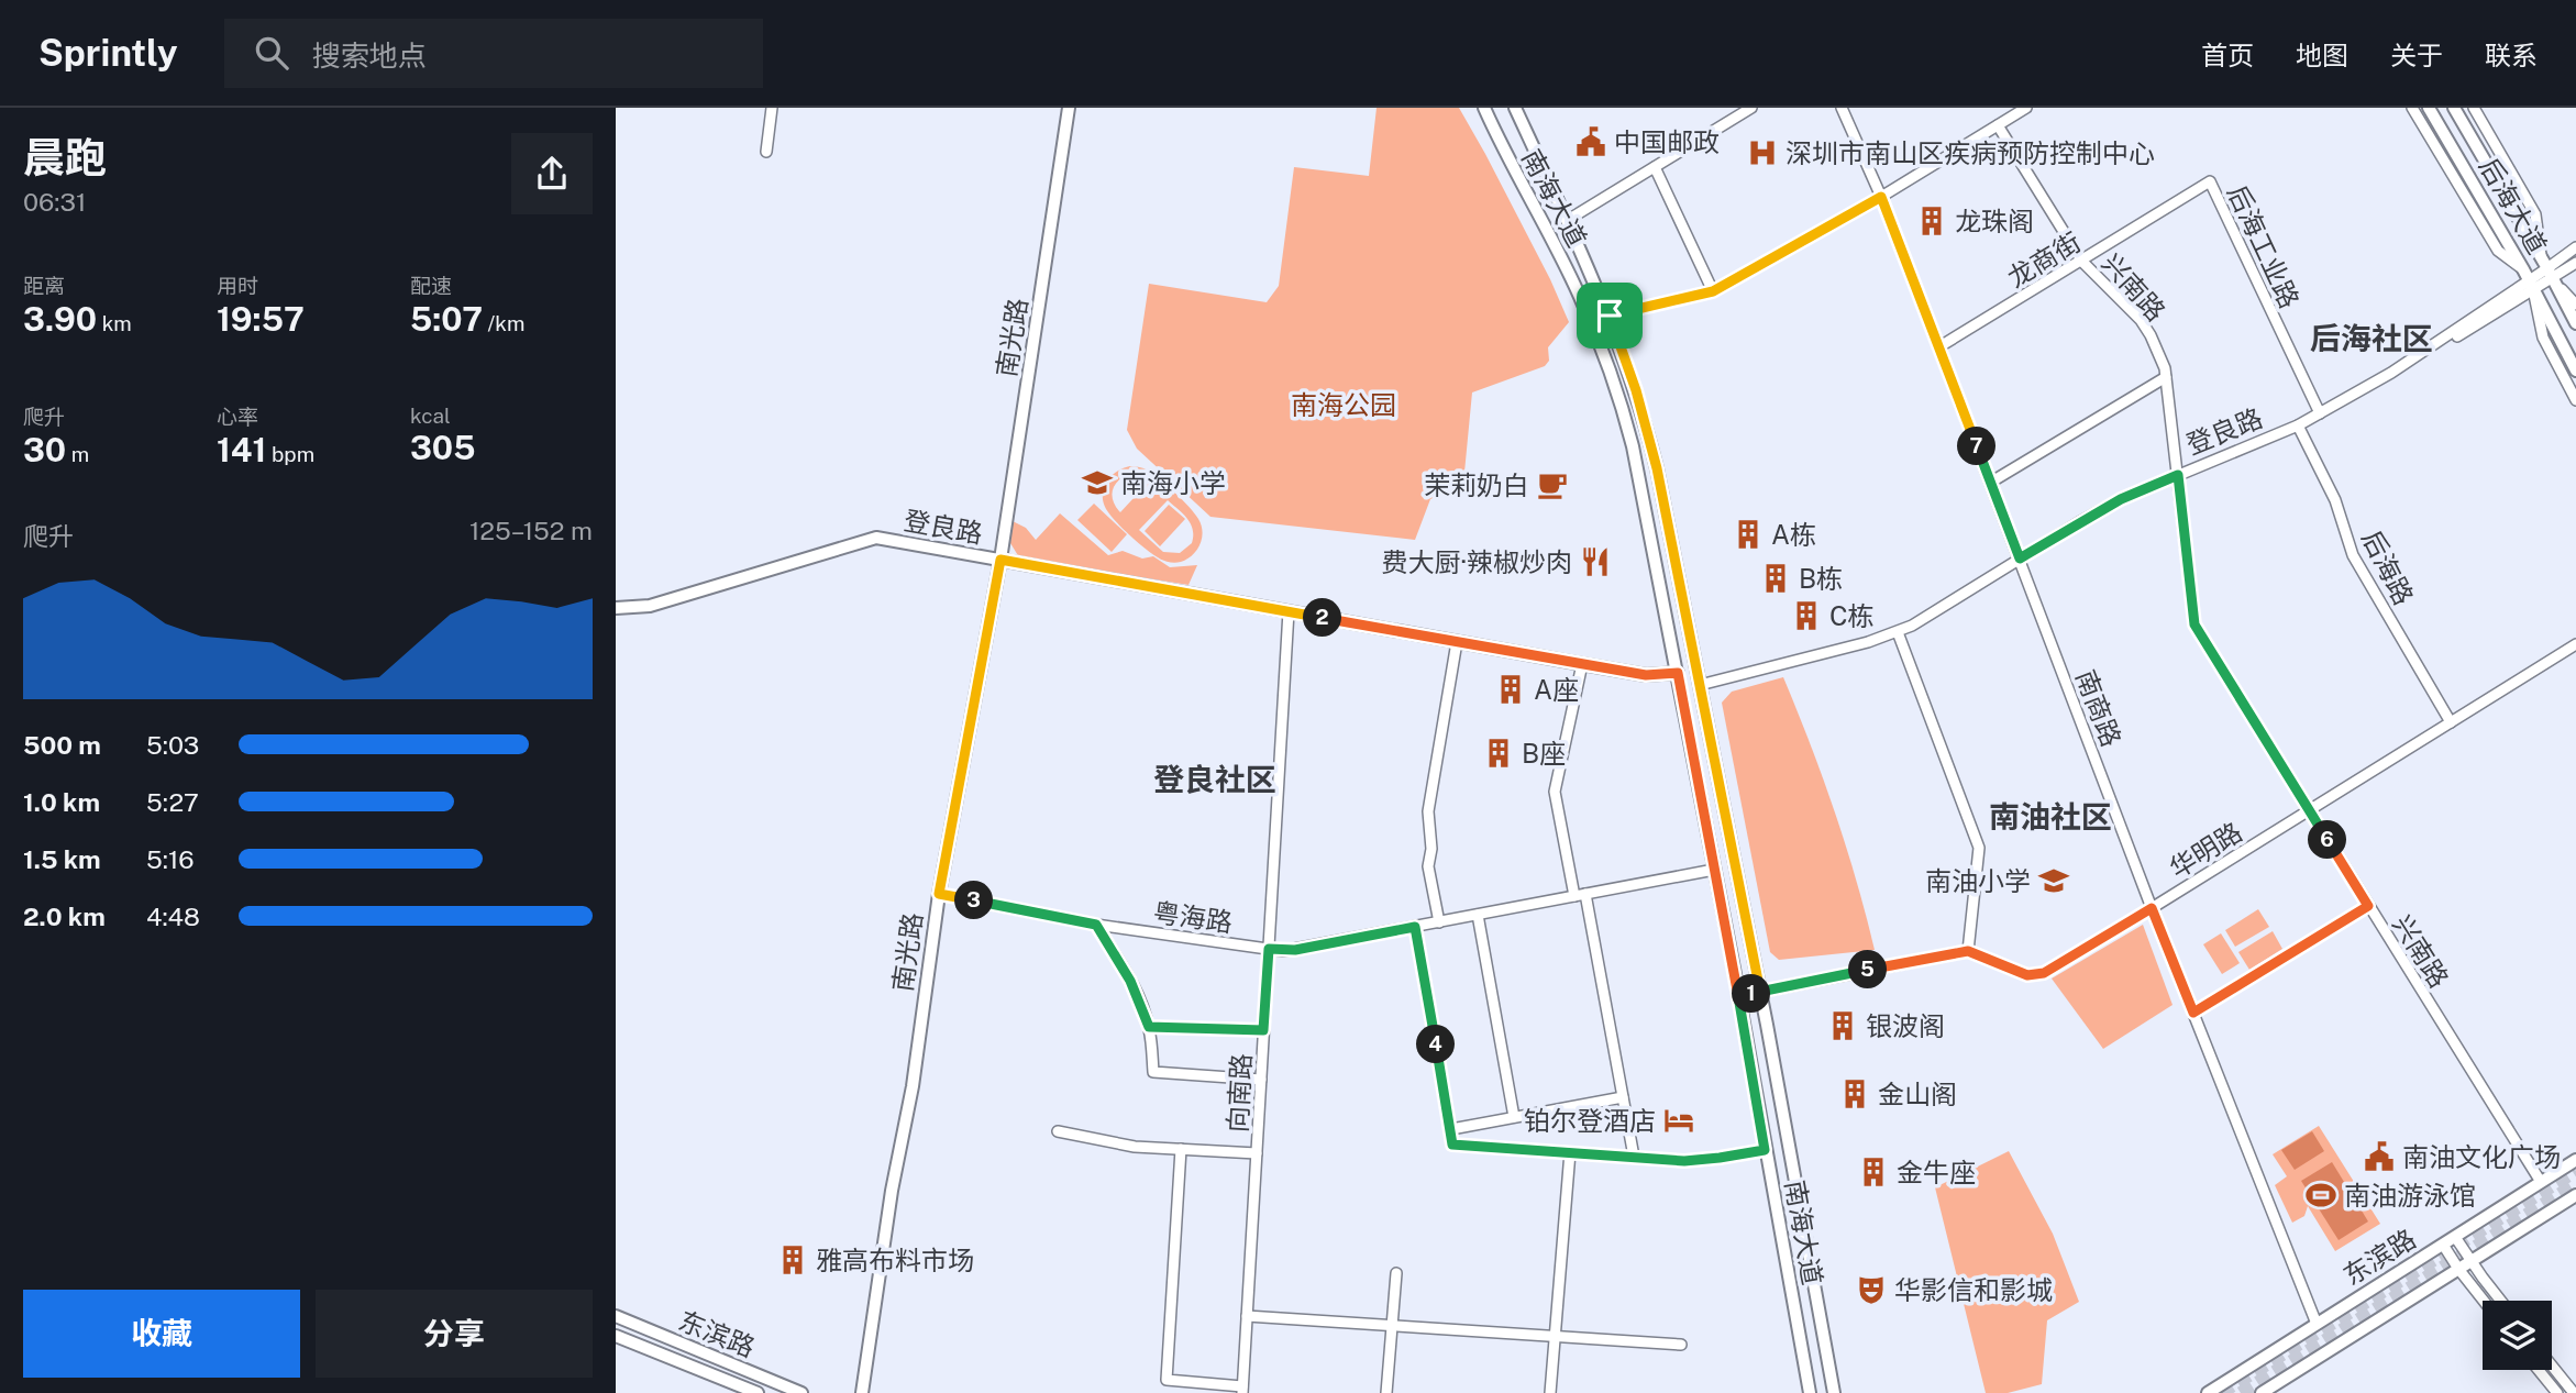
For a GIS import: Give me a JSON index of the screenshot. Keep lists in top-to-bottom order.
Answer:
{
  "streets": {
    "main road": [
      "南海大道",
      "后海大道",
      "南光路",
      "登良路",
      "东滨路"
    ],
    "street": [
      "后海工业路",
      "龙商街",
      "兴南路",
      "后海路",
      "南商路",
      "华明路",
      "粤海路",
      "向南路"
    ]
  },
  "crossings": [
    ["南海大道", "登良路"],
    ["南海大道", "粤海路"],
    ["后海大道", "登良路"],
    ["后海工业路", "龙商街"],
    ["后海工业路", "登良路"],
    ["龙商街", "兴南路"],
    ["龙商街", "南商路"],
    ["兴南路", "登良路"],
    ["兴南路", "华明路"],
    ["兴南路", "东滨路"],
    ["南光路", "登良路"],
    ["南光路", "粤海路"],
    ["登良路", "后海路"],
    ["登良路", "南商路"],
    ["登良路", "向南路"],
    ["后海路", "华明路"],
    ["南商路", "华明路"],
    ["南商路", "东滨路"],
    ["粤海路", "向南路"]
  ],
  "districts": ["后海社区", "登良社区", "南油社区"],
  "parks": ["南海公园"],
  "places": {
    "public building": ["中国邮政", "南油文化广场"],
    "hospital": ["深圳市南山区疾病预防控制中心"],
    "building": [
      "龙珠阁",
      "A栋",
      "B栋",
      "C栋",
      "A座",
      "B座",
      "银波阁",
      "金山阁",
      "金牛座",
      "雅高布料市场"
    ],
    "school or university": ["南海小学", "南油小学"],
    "cafe": ["茉莉奶白"],
    "restaurant": ["费大厨·辣椒炒肉"],
    "hotel": ["铂尔登酒店"],
    "sports": ["南油游泳馆"],
    "theatre": ["华影信和影城"]
  },
  "page": {
    "header": "Sprintly",
    "search": "搜索地点",
    "nav": [
      "首页",
      "地图",
      "关于",
      "联系"
    ],
    "heading": ["晨跑", "06:31"],
    "stats": [
      ["距离", "3.90 km"],
      ["用时", "19:57"],
      ["配速", "5:07 /km"],
      ["爬升", "30 m"],
      ["心率", "141 bpm"],
      ["kcal", "305"]
    ],
    "pins": [
      "7",
      "2",
      "6",
      "3",
      "5",
      "1",
      "4"
    ],
    "chart": ["爬升", "125–152 m"],
    "list": [
      {
        "name": "500 m",
        "note": "5:03"
      },
      {
        "name": "1.0 km",
        "note": "5:27"
      },
      {
        "name": "1.5 km",
        "note": "5:16"
      },
      {
        "name": "2.0 km",
        "note": "4:48"
      }
    ],
    "buttons": ["收藏", "分享"]
  }
}
